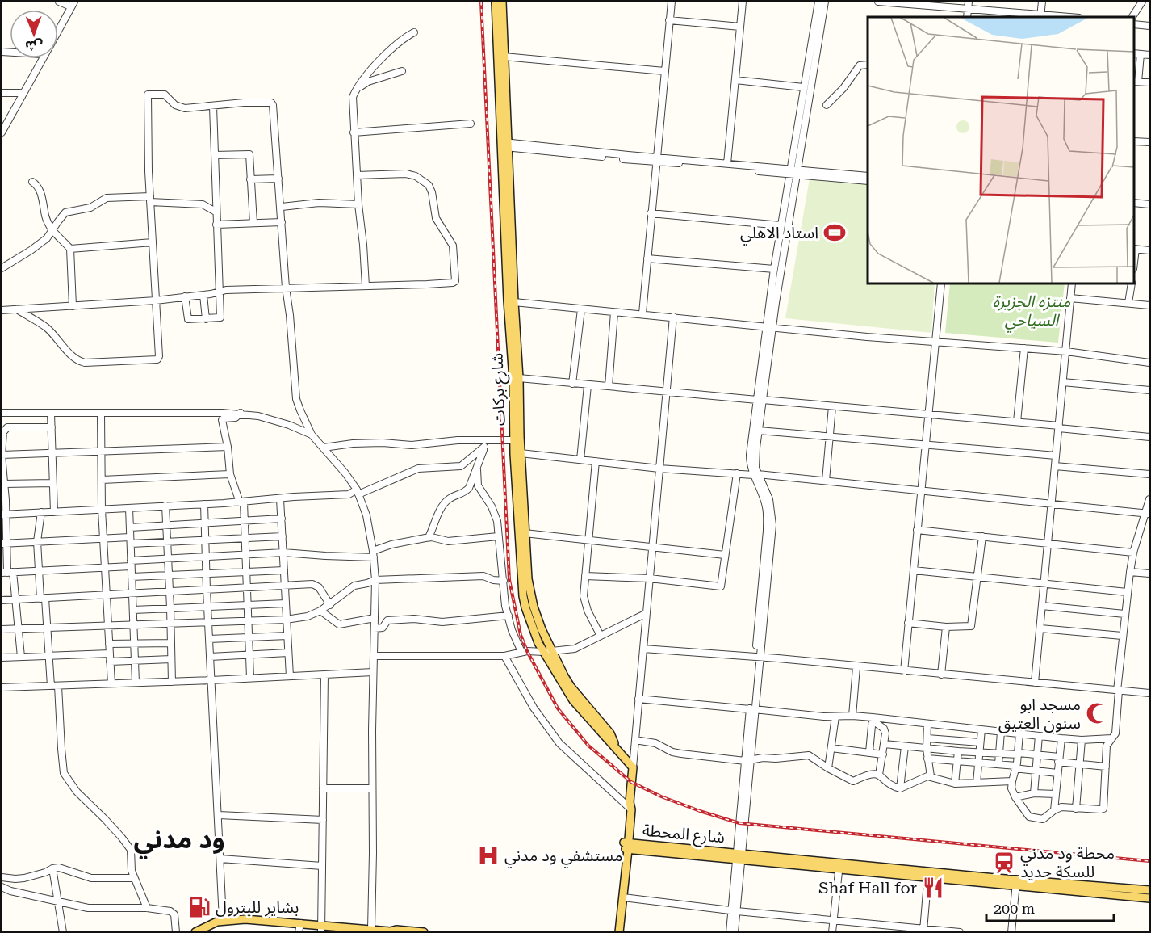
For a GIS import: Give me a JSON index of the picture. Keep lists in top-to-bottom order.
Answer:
{
  "streets": {
    "main road": ["شارع بركات", "شارع المحطة"]
  },
  "districts": ["ود مدني"],
  "parks": ["منتزه الجزيرة السياحي"],
  "places": {
    "sports": ["استاد الاهلي"],
    "mosque": ["مسجد ابو سنون العتيق"],
    "hospital": ["مستشفي ود مدني"],
    "station": ["محطة ود مدني للسكة حديد"],
    "restaurant": ["Shaf Hall for"],
    "fuel station": ["بشاير للبترول"]
  },
  "scale_bar": "200 m",
  "north": "bottom"
}
